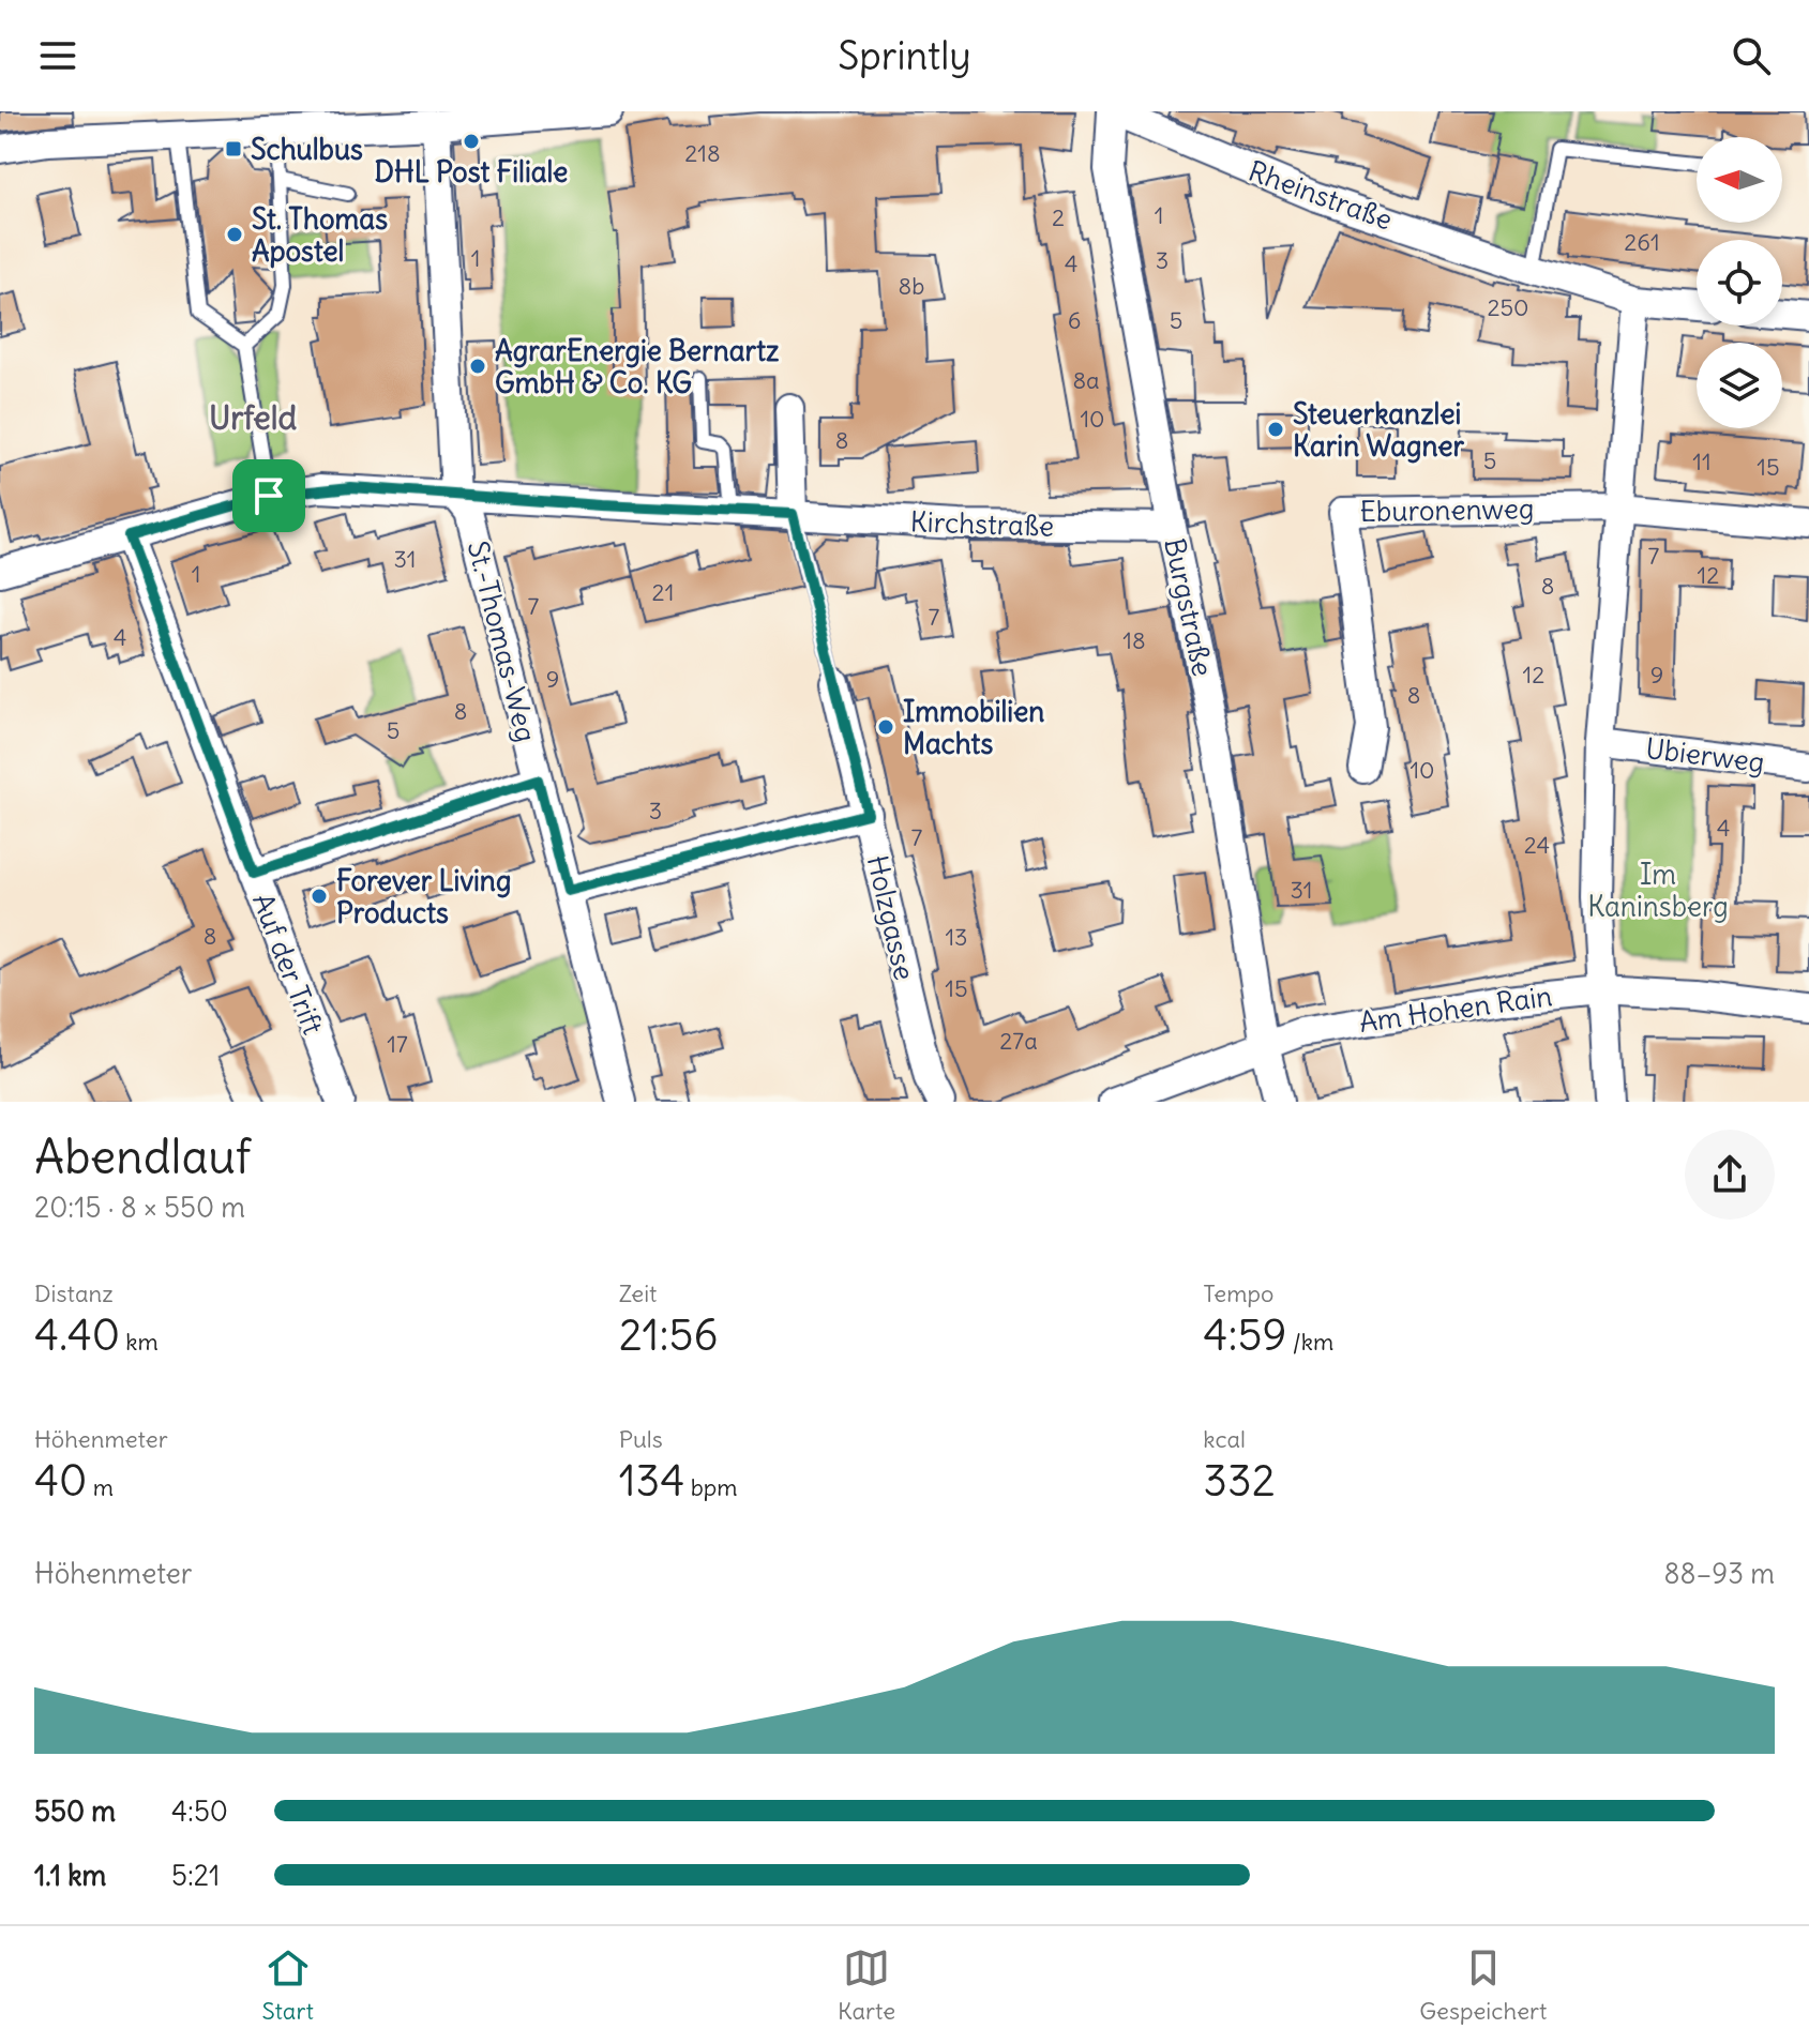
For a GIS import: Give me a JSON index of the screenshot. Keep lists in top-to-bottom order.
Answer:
{
  "streets": {
    "street": [
      "Rheinstraße",
      "Eburonenweg",
      "Kirchstraße",
      "Burgstraße",
      "St.-Thomas-Weg",
      "Ubierweg",
      "Holzgasse",
      "Auf der Trift",
      "Am Hohen Rain"
    ]
  },
  "crossings": [
    ["Rheinstraße", "Burgstraße"],
    ["Kirchstraße", "Burgstraße"],
    ["Kirchstraße", "St.-Thomas-Weg"],
    ["Kirchstraße", "Auf der Trift"],
    ["Burgstraße", "Am Hohen Rain"]
  ],
  "districts": ["Urfeld"],
  "parks": ["Im Kaninsberg"],
  "places": {
    "other": [
      "DHL Post Filiale",
      "St. Thomas Apostel",
      "AgrarEnergie Bernartz GmbH & Co. KG",
      "Steuerkanzlei Karin Wagner",
      "Immobilien Machts",
      "Forever Living Products"
    ],
    "transit": ["Schulbus"]
  },
  "house_numbers": [
    "218",
    "1",
    "2",
    "261",
    "1",
    "3",
    "4",
    "8b",
    "250",
    "6",
    "5",
    "8a",
    "10",
    "8",
    "5",
    "11",
    "15",
    "7",
    "31",
    "1",
    "12",
    "8",
    "21",
    "7",
    "7",
    "4",
    "18",
    "12",
    "9",
    "9",
    "8",
    "8",
    "5",
    "10",
    "3",
    "4",
    "7",
    "24",
    "31",
    "8",
    "13",
    "15",
    "27a",
    "17"
  ],
  "north": "left",
  "page": {
    "header": "Sprintly",
    "heading": ["Abendlauf", "20:15 · 8 × 550 m"],
    "stats": [
      ["Distanz", "4.40 km"],
      ["Zeit", "21:56"],
      ["Tempo", "4:59 /km"],
      ["Höhenmeter", "40 m"],
      ["Puls", "134 bpm"],
      ["kcal", "332"]
    ],
    "chart": ["Höhenmeter", "88–93 m"],
    "list": [
      {
        "name": "550 m",
        "note": "4:50"
      },
      {
        "name": "1.1 km",
        "note": "5:21"
      }
    ],
    "tabs": ["Start", "Karte", "Gespeichert"]
  }
}
